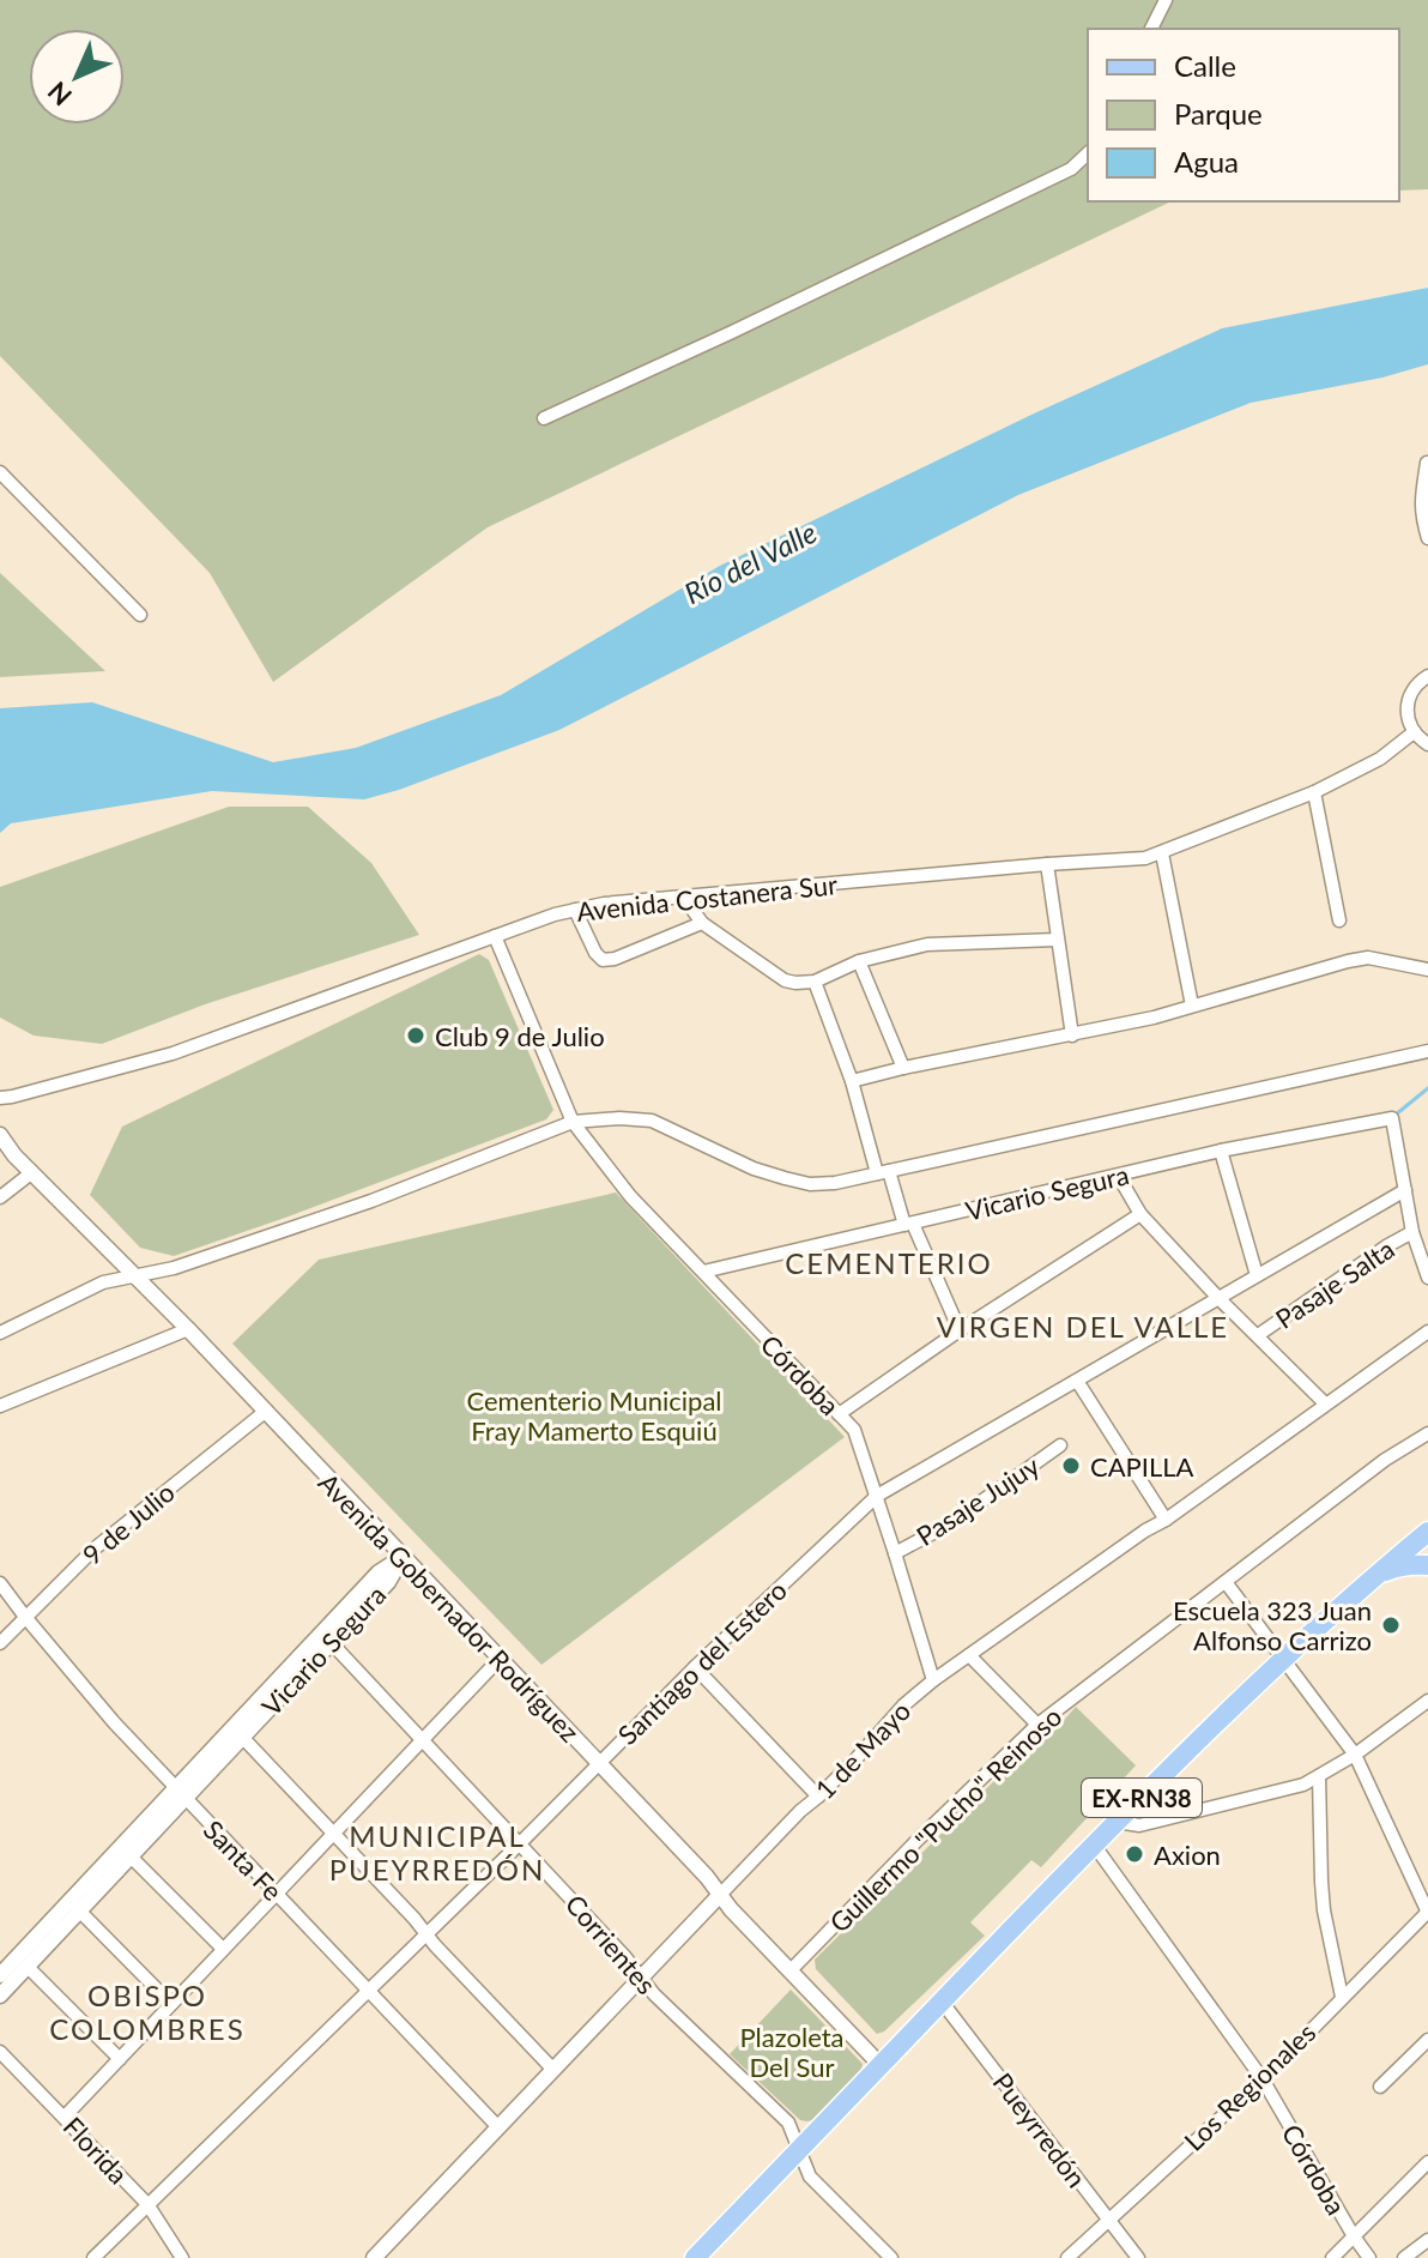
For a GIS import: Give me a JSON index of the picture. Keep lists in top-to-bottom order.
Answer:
{
  "streets": {
    "main road": ["EX-RN38"],
    "street": [
      "Avenida Costanera Sur",
      "Vicario Segura",
      "Pasaje Salta",
      "Córdoba",
      "Pasaje Jujuy",
      "9 de Julio",
      "Avenida Gobernador Rodríguez",
      "Santiago del Estero",
      "1 de Mayo",
      "Guillermo \"Pucho\" Reinoso",
      "Santa Fe",
      "Corrientes",
      "Los Regionales",
      "Pueyrredón",
      "Florida"
    ]
  },
  "crossings": [
    ["Avenida Costanera Sur", "Córdoba"],
    ["Vicario Segura", "Córdoba"],
    ["Vicario Segura", "Avenida Gobernador Rodríguez"],
    ["Vicario Segura", "Santiago del Estero"],
    ["Vicario Segura", "Santa Fe"],
    ["Vicario Segura", "Corrientes"],
    ["Córdoba", "Pasaje Jujuy"],
    ["Córdoba", "Santiago del Estero"],
    ["Córdoba", "1 de Mayo"],
    ["Córdoba", "EX-RN38"],
    ["Córdoba", "Los Regionales"],
    ["9 de Julio", "Avenida Gobernador Rodríguez"],
    ["9 de Julio", "Santa Fe"],
    ["Avenida Gobernador Rodríguez", "Santiago del Estero"],
    ["Avenida Gobernador Rodríguez", "1 de Mayo"],
    ["Avenida Gobernador Rodríguez", "EX-RN38"],
    ["Avenida Gobernador Rodríguez", "Guillermo \"Pucho\" Reinoso"],
    ["Santiago del Estero", "Santa Fe"],
    ["Santiago del Estero", "Corrientes"],
    ["Santiago del Estero", "Florida"],
    ["1 de Mayo", "Santa Fe"],
    ["1 de Mayo", "Corrientes"],
    ["EX-RN38", "Corrientes"],
    ["EX-RN38", "Pueyrredón"],
    ["Los Regionales", "Pueyrredón"]
  ],
  "districts": [
    "CEMENTERIO",
    "VIRGEN DEL VALLE",
    "MUNICIPAL PUEYRREDÓN",
    "OBISPO COLOMBRES"
  ],
  "water": ["Río del Valle"],
  "parks": ["Cementerio Municipal Fray Mamerto Esquiú", "Plazoleta Del Sur"],
  "places": [
    "Club 9 de Julio",
    "CAPILLA",
    "Escuela 323 Juan Alfonso Carrizo",
    "Axion"
  ],
  "legend": ["Calle", "Parque", "Agua"],
  "north": "bottom left"
}
